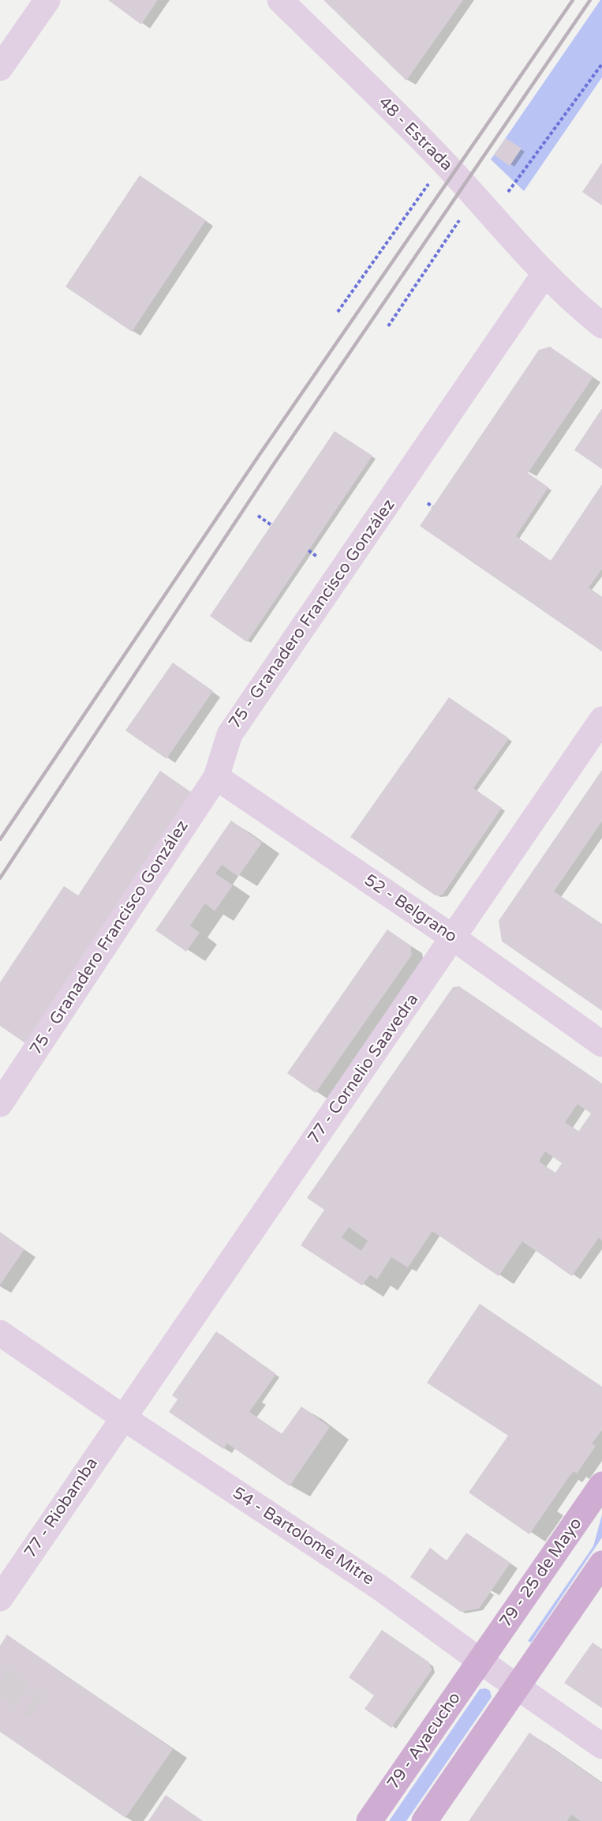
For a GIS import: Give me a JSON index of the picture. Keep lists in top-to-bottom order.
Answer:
{
  "streets": {
    "main road": ["79 - 25 de Mayo", "79 - Ayacucho"],
    "street": [
      "48 - Estrada",
      "75 - Granadero Francisco González",
      "52 - Belgrano",
      "77 - Cornelio Saavedra",
      "77 - Riobamba",
      "54 - Bartolomé Mitre"
    ]
  },
  "crossings": [
    ["48 - Estrada", "75 - Granadero Francisco González"],
    ["75 - Granadero Francisco González", "52 - Belgrano"],
    ["52 - Belgrano", "77 - Cornelio Saavedra"],
    ["77 - Cornelio Saavedra", "77 - Riobamba"],
    ["77 - Cornelio Saavedra", "54 - Bartolomé Mitre"],
    ["77 - Riobamba", "54 - Bartolomé Mitre"],
    ["54 - Bartolomé Mitre", "79 - 25 de Mayo"],
    ["54 - Bartolomé Mitre", "79 - Ayacucho"],
    ["79 - 25 de Mayo", "79 - Ayacucho"]
  ]
}
